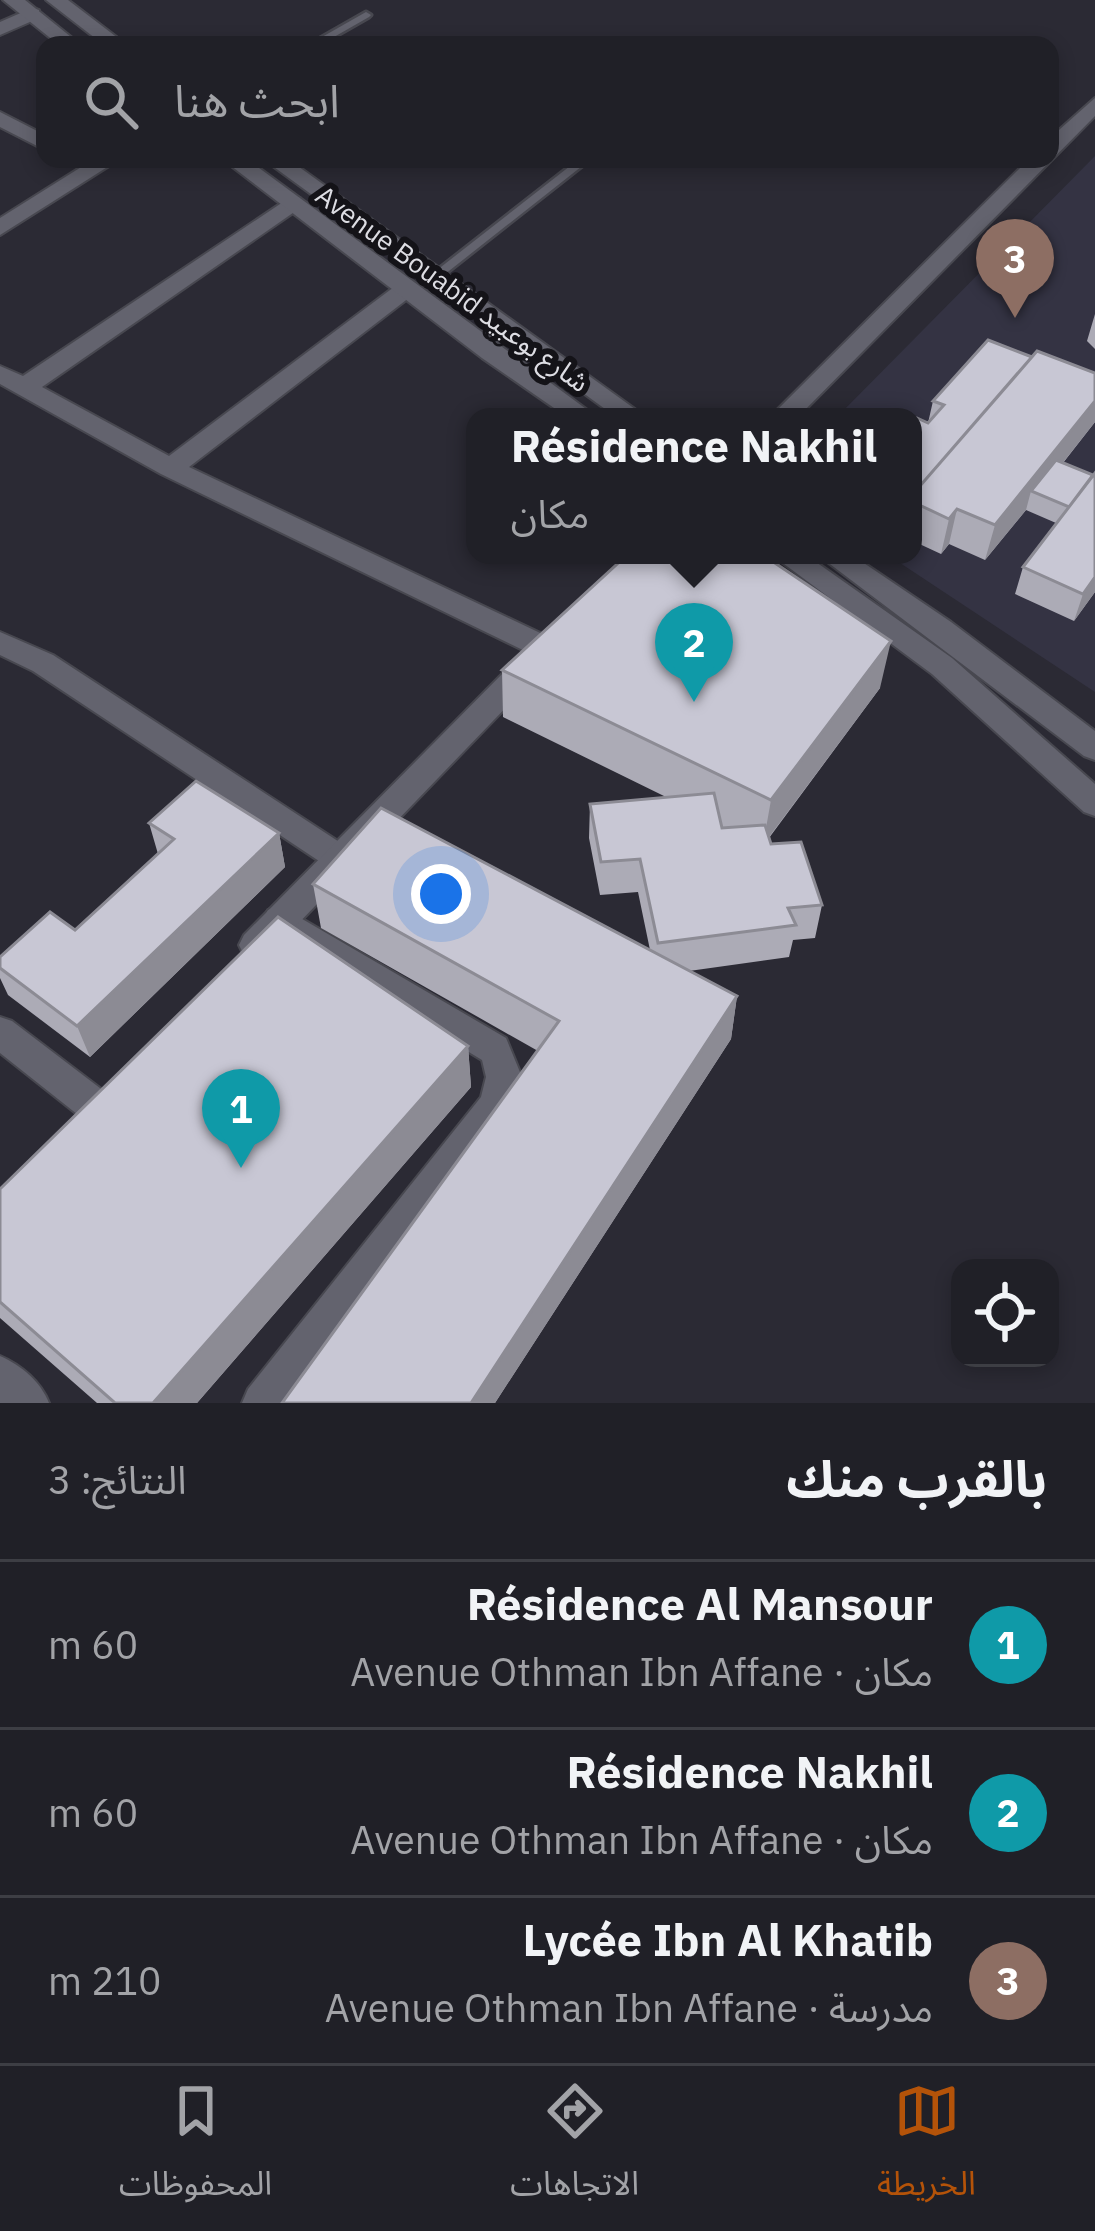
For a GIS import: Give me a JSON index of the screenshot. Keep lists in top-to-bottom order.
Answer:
{
  "streets": {
    "street": ["Avenue Bouabid شارع بوعبيد"]
  },
  "page": {
    "search": "ابحث هنا",
    "pins": ["3", "2", "1"],
    "popup": ["Résidence Nakhil", "مكان"],
    "heading": ["بالقرب منك", "النتائج: 3"],
    "list": [
      {
        "mark": "1",
        "name": "Résidence Al Mansour",
        "note": "مكان · Avenue Othman Ibn Affane",
        "value": "60 m"
      },
      {
        "mark": "2",
        "name": "Résidence Nakhil",
        "note": "مكان · Avenue Othman Ibn Affane",
        "value": "60 m"
      },
      {
        "mark": "3",
        "name": "Lycée Ibn Al Khatib",
        "note": "مدرسة · Avenue Othman Ibn Affane",
        "value": "210 m"
      }
    ],
    "nav": ["الخريطة", "الاتجاهات", "المحفوظات"]
  }
}
